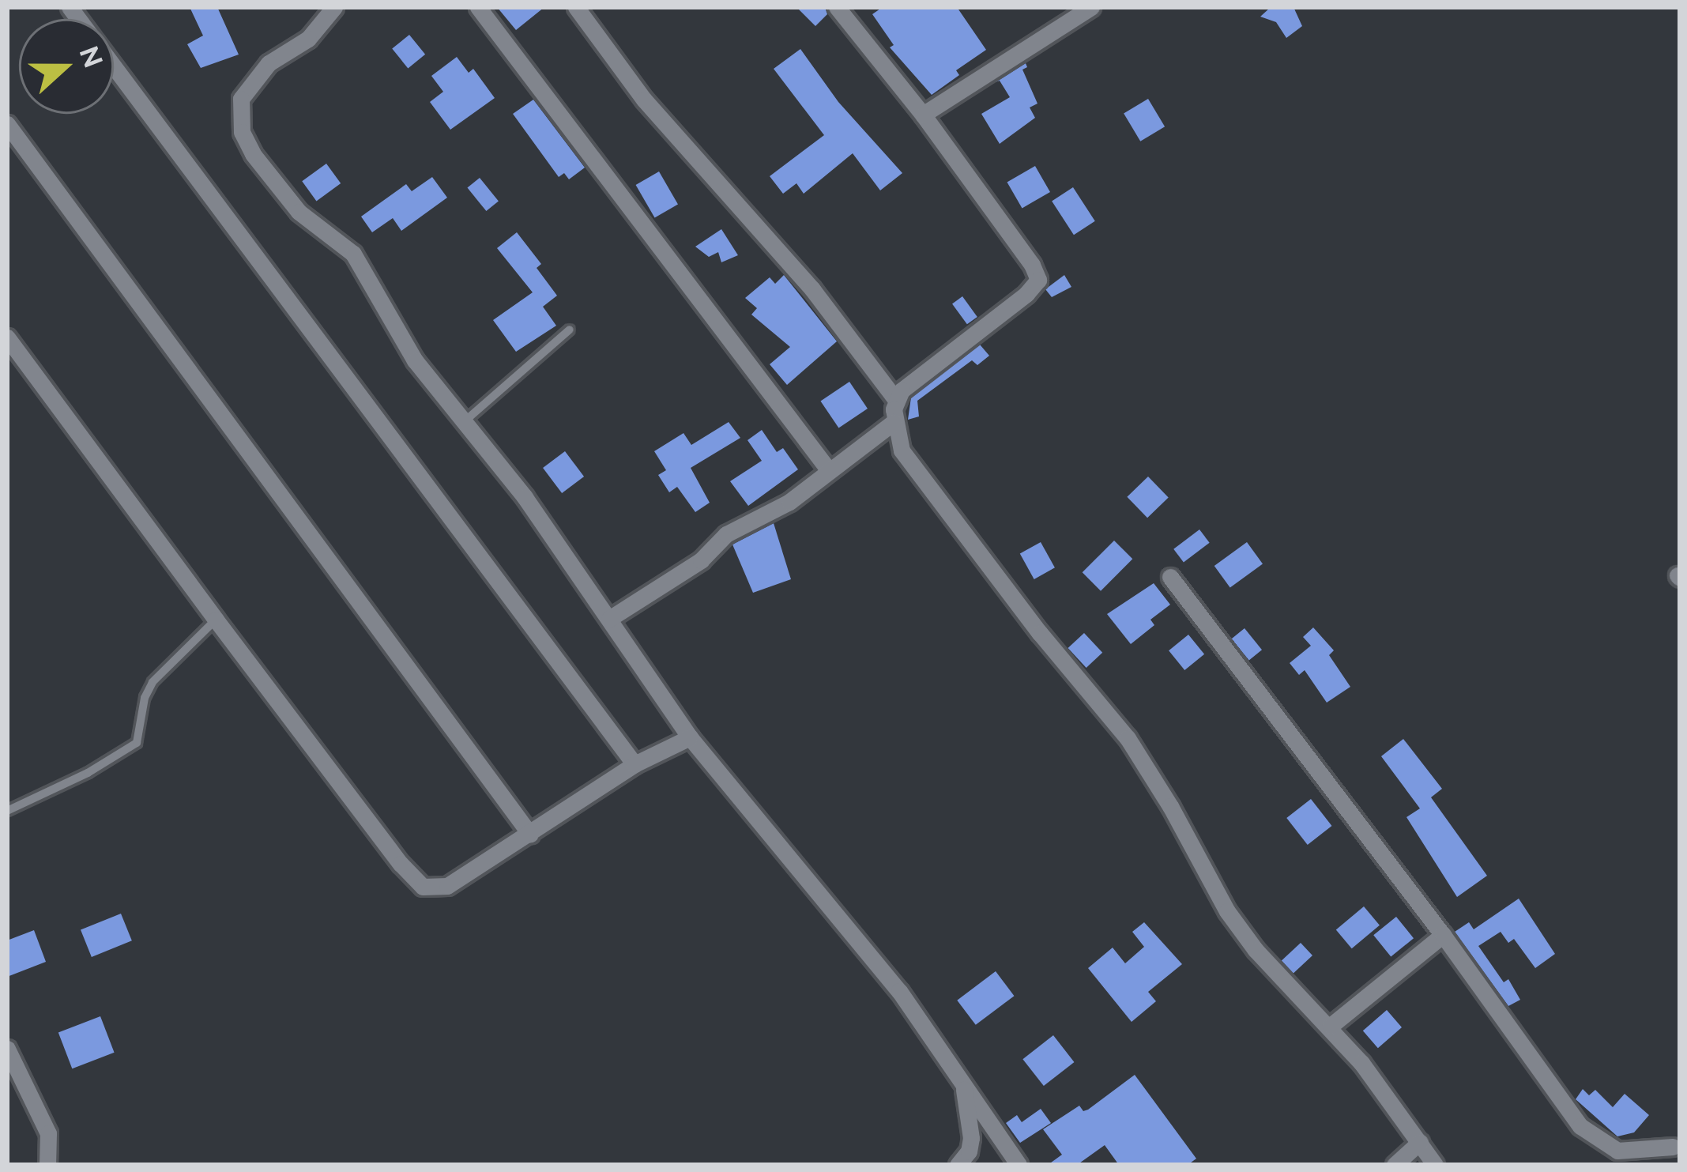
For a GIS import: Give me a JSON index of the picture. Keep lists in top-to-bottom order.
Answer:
{
  "north": "right"
}
